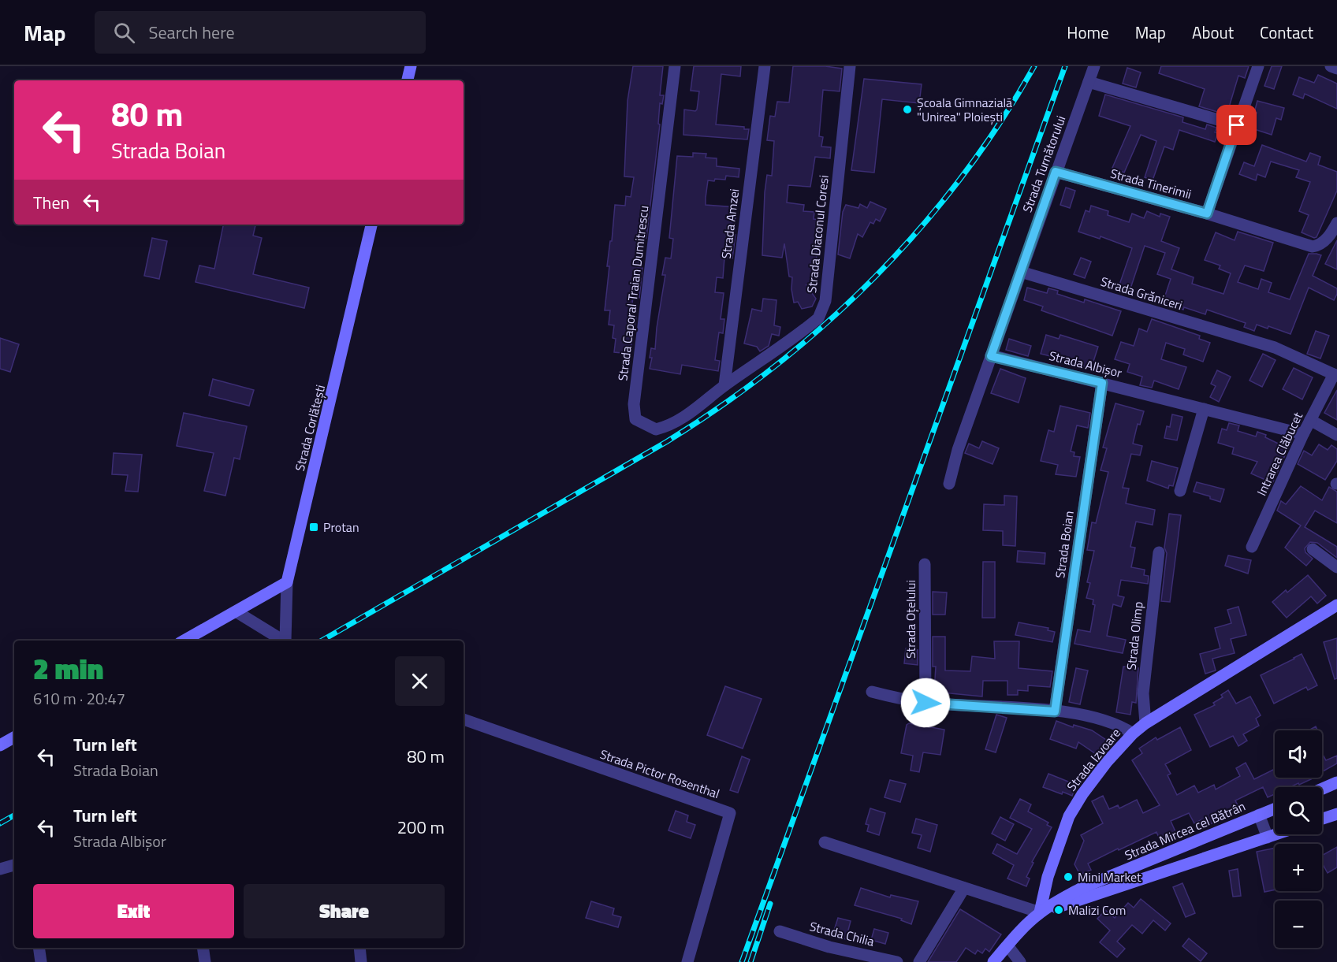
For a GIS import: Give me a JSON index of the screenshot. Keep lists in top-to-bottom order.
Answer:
{
  "streets": {
    "street": [
      "Strada Turnătorului",
      "Strada Tinerimii",
      "Strada Amzei",
      "Strada Diaconul Coresi",
      "Strada Caporal Traian Dumitrescu",
      "Strada Grăniceri",
      "Strada Albișor",
      "Strada Corlătești",
      "Intrarea Clăbucet",
      "Strada Boian",
      "Strada Oțelului",
      "Strada Olimp",
      "Strada Izvoare",
      "Strada Pictor Rosenthal",
      "Strada Mircea cel Bătrân",
      "Strada Chilia"
    ]
  },
  "crossings": [
    ["Strada Turnătorului", "Strada Tinerimii"],
    ["Strada Turnătorului", "Strada Grăniceri"],
    ["Strada Amzei", "Strada Diaconul Coresi"],
    ["Strada Amzei", "Strada Caporal Traian Dumitrescu"],
    ["Strada Diaconul Coresi", "Strada Caporal Traian Dumitrescu"],
    ["Strada Grăniceri", "Intrarea Clăbucet"],
    ["Strada Albișor", "Intrarea Clăbucet"],
    ["Strada Albișor", "Strada Boian"],
    ["Strada Olimp", "Strada Izvoare"],
    ["Strada Izvoare", "Strada Mircea cel Bătrân"]
  ],
  "places": {
    "other": ["Școala Gimnazială \"Unirea\" Ploiești", "Mini Market", "Malizi Com"],
    "transit": ["Protan"]
  },
  "page": {
    "header": "Map",
    "search": "Search here",
    "nav": [
      "Home",
      "Map",
      "About",
      "Contact"
    ],
    "turn": ["80 m", "Strada Boian"],
    "then": "Then",
    "heading": ["2 min", "610 m · 20:47"],
    "list": [
      {
        "name": "Turn left",
        "note": "Strada Boian",
        "value": "80 m"
      },
      {
        "name": "Turn left",
        "note": "Strada Albișor",
        "value": "200 m"
      }
    ],
    "map_buttons": ["+", "−"],
    "buttons": ["Exit", "Share"]
  }
}
